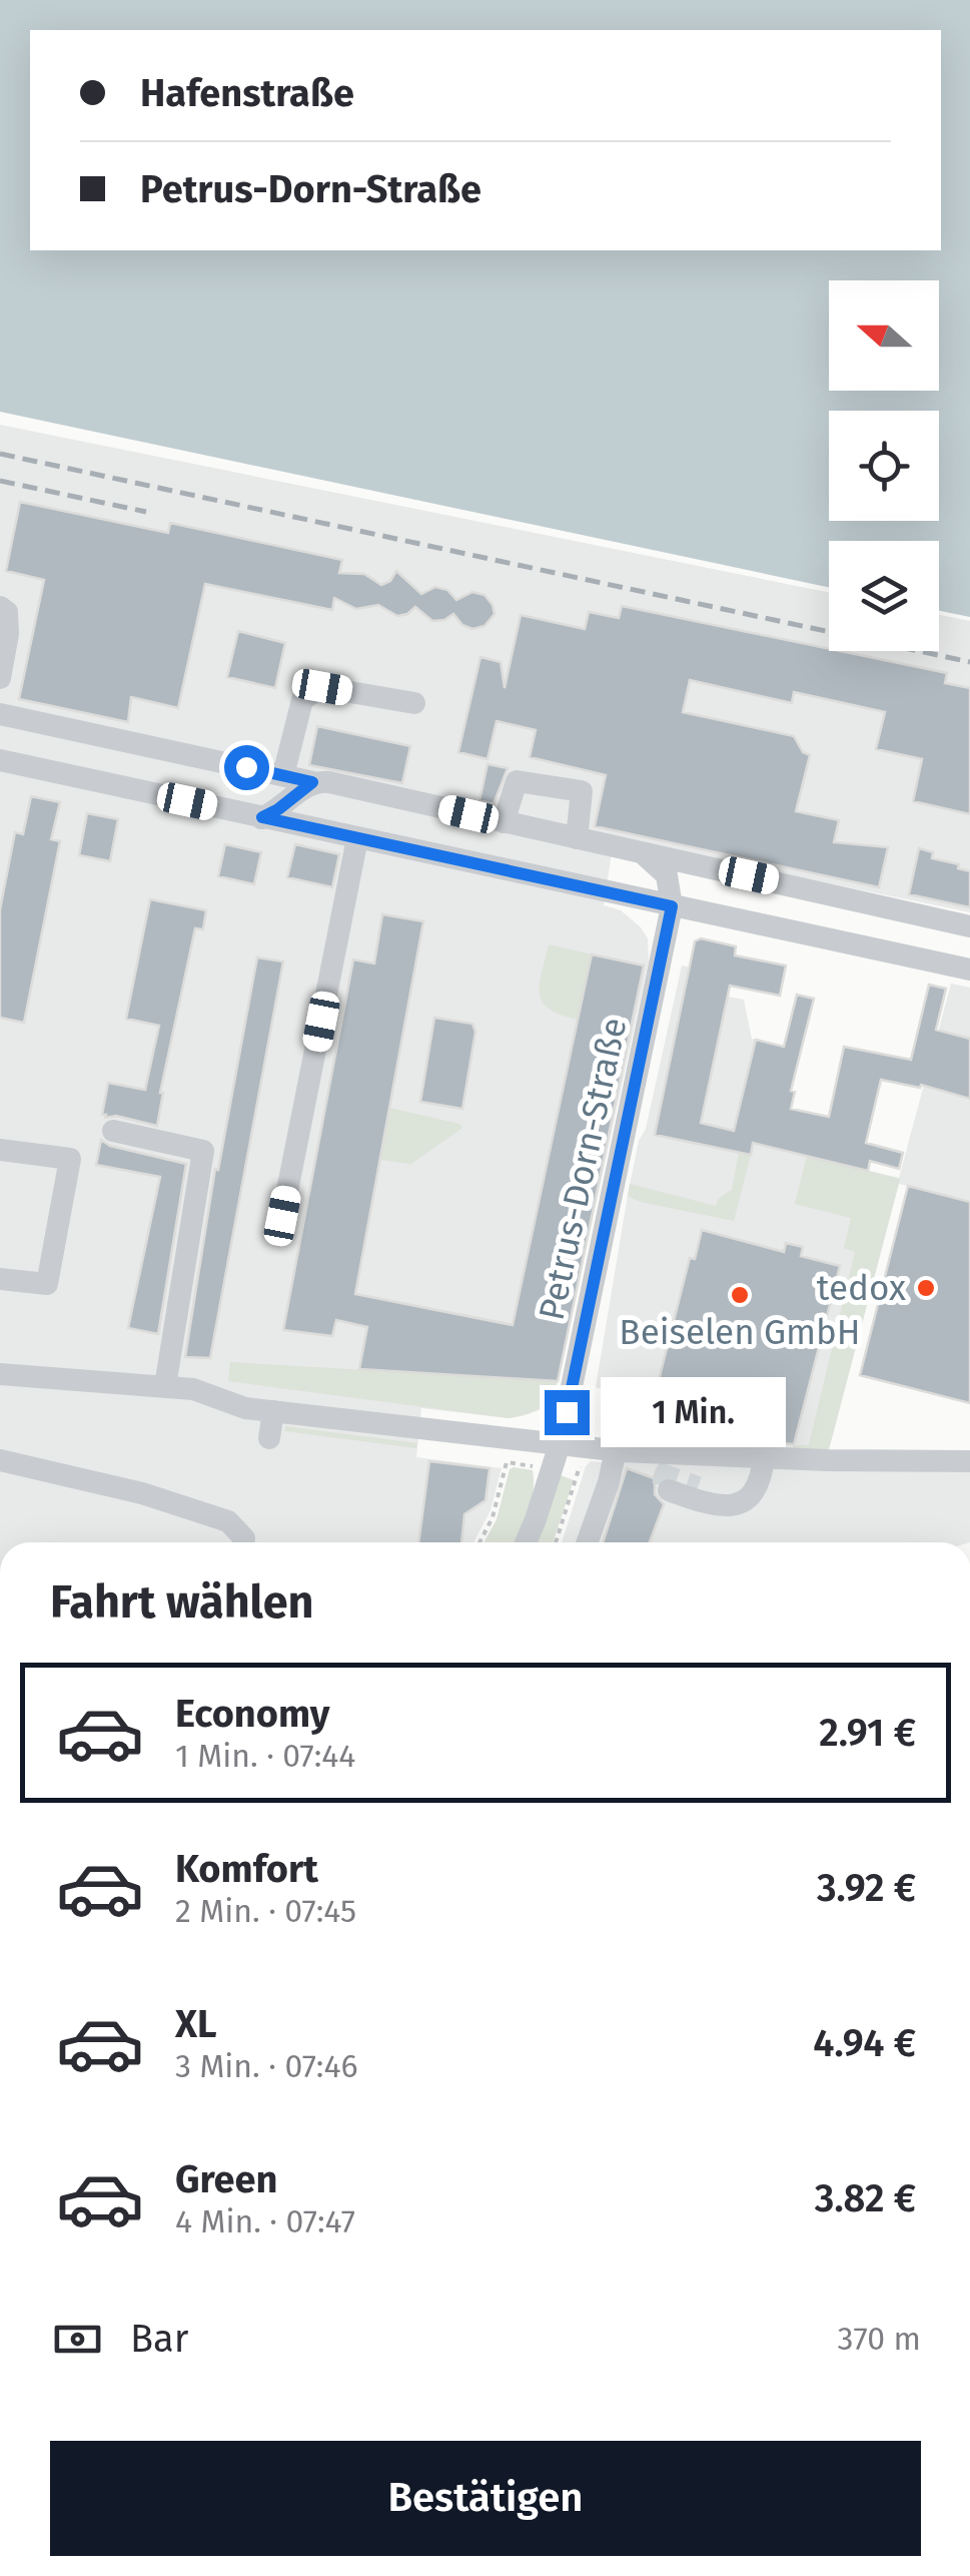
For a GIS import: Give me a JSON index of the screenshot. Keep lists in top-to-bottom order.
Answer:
{
  "streets": {
    "street": ["Petrus-Dorn-Straße"]
  },
  "places": ["tedox", "Beiselen GmbH"],
  "north": "left",
  "page": {
    "banner": ["Hafenstraße", "Petrus-Dorn-Straße"],
    "bubble": "1 Min.",
    "heading": "Fahrt wählen",
    "list": [
      {
        "name": "Economy",
        "note": "1 Min. · 07:44",
        "value": "2.91 €"
      },
      {
        "name": "Komfort",
        "note": "2 Min. · 07:45",
        "value": "3.92 €"
      },
      {
        "name": "XL",
        "note": "3 Min. · 07:46",
        "value": "4.94 €"
      },
      {
        "name": "Green",
        "note": "4 Min. · 07:47",
        "value": "3.82 €"
      }
    ],
    "pay": ["Bar", "370 m"],
    "buttons": "Bestätigen"
  }
}
